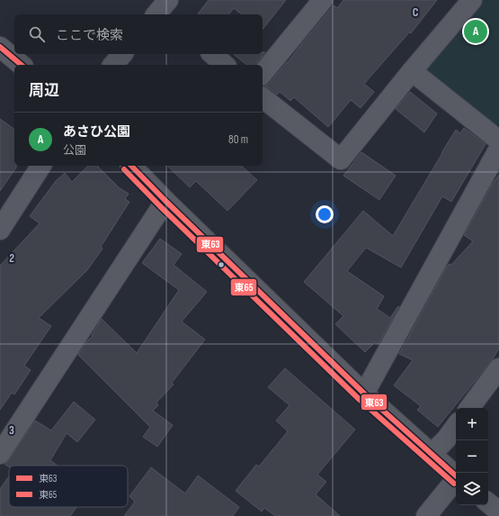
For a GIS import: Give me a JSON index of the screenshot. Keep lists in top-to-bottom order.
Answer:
{
  "lines": ["transit line 東63", "transit line 東65"],
  "legend": ["東63", "東65"],
  "page": {
    "search": "ここで検索",
    "pins": "A",
    "heading": "周辺",
    "list": [
      {
        "mark": "A",
        "name": "あさひ公園",
        "note": "公園",
        "value": "80 m"
      }
    ],
    "map_buttons": ["+", "−"]
  },
  "grid": {
    "columns": ["C"],
    "rows": ["2", "3"]
  }
}
